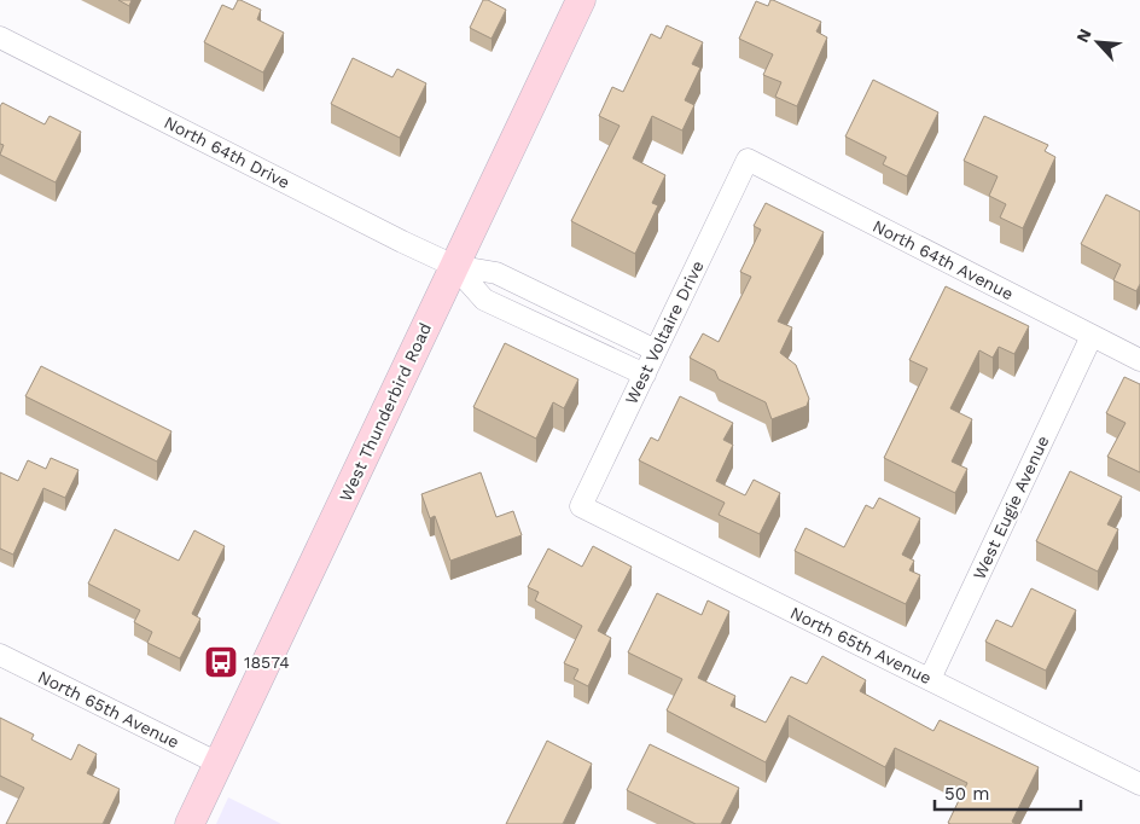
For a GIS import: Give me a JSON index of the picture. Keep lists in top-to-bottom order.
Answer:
{
  "streets": {
    "main road": ["West Thunderbird Road"],
    "street": [
      "North 64th Drive",
      "North 64th Avenue",
      "West Voltaire Drive",
      "West Eugie Avenue",
      "North 65th Avenue"
    ]
  },
  "crossings": [
    ["North 64th Drive", "West Voltaire Drive"],
    ["North 64th Drive", "West Thunderbird Road"],
    ["North 64th Avenue", "West Voltaire Drive"],
    ["North 64th Avenue", "West Eugie Avenue"],
    ["West Voltaire Drive", "North 65th Avenue"],
    ["West Thunderbird Road", "North 65th Avenue"],
    ["West Eugie Avenue", "North 65th Avenue"]
  ],
  "places": {
    "bus stop": ["18574"]
  },
  "scale_bar": "50 m",
  "north": "top left"
}
